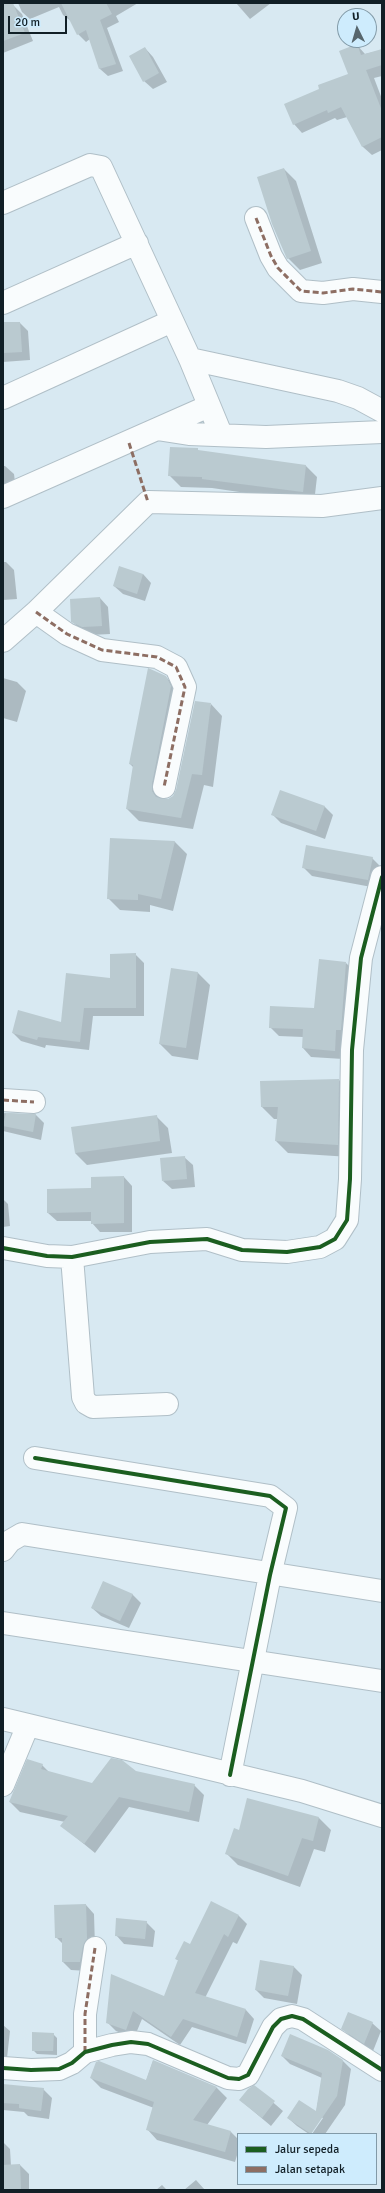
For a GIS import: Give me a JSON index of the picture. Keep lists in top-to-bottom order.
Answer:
{
  "legend": ["Jalur sepeda", "Jalan setapak"],
  "scale_bar": "20 m",
  "north": "top"
}
